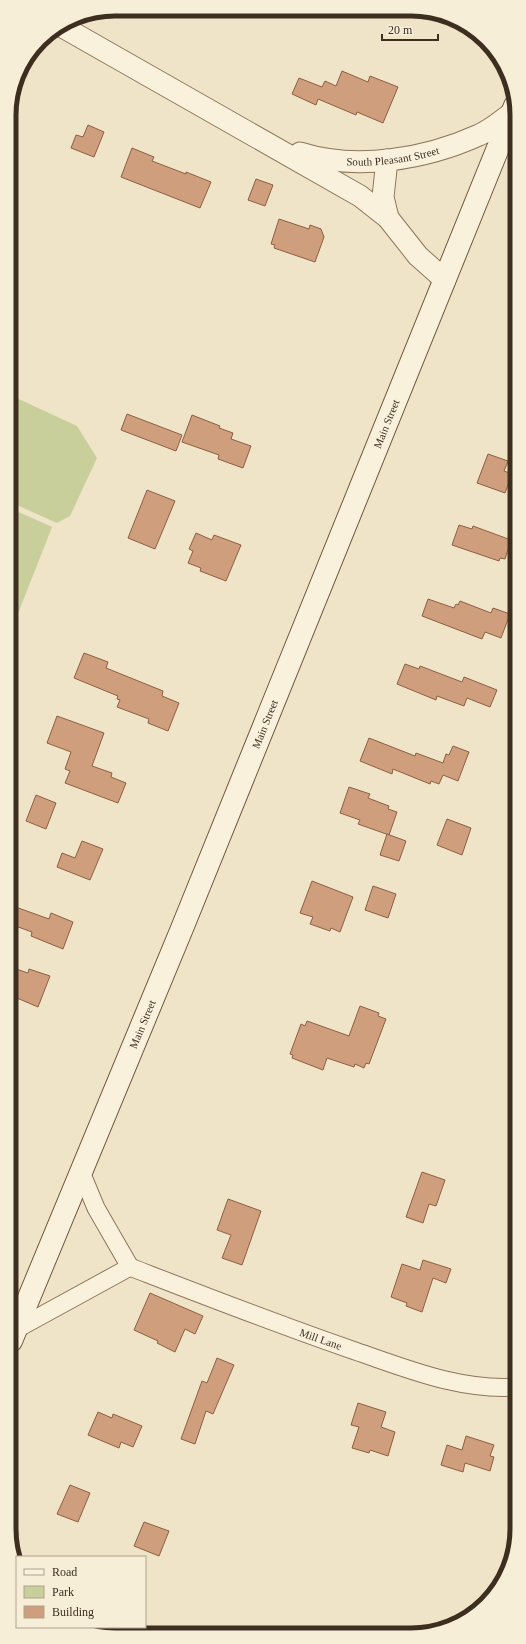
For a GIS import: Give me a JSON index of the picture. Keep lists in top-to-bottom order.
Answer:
{
  "streets": {
    "main road": ["Main Street"],
    "street": ["South Pleasant Street", "Mill Lane"]
  },
  "crossings": [
    ["South Pleasant Street", "Main Street"]
  ],
  "legend": ["Road", "Park", "Building"],
  "scale_bar": "20 m"
}
